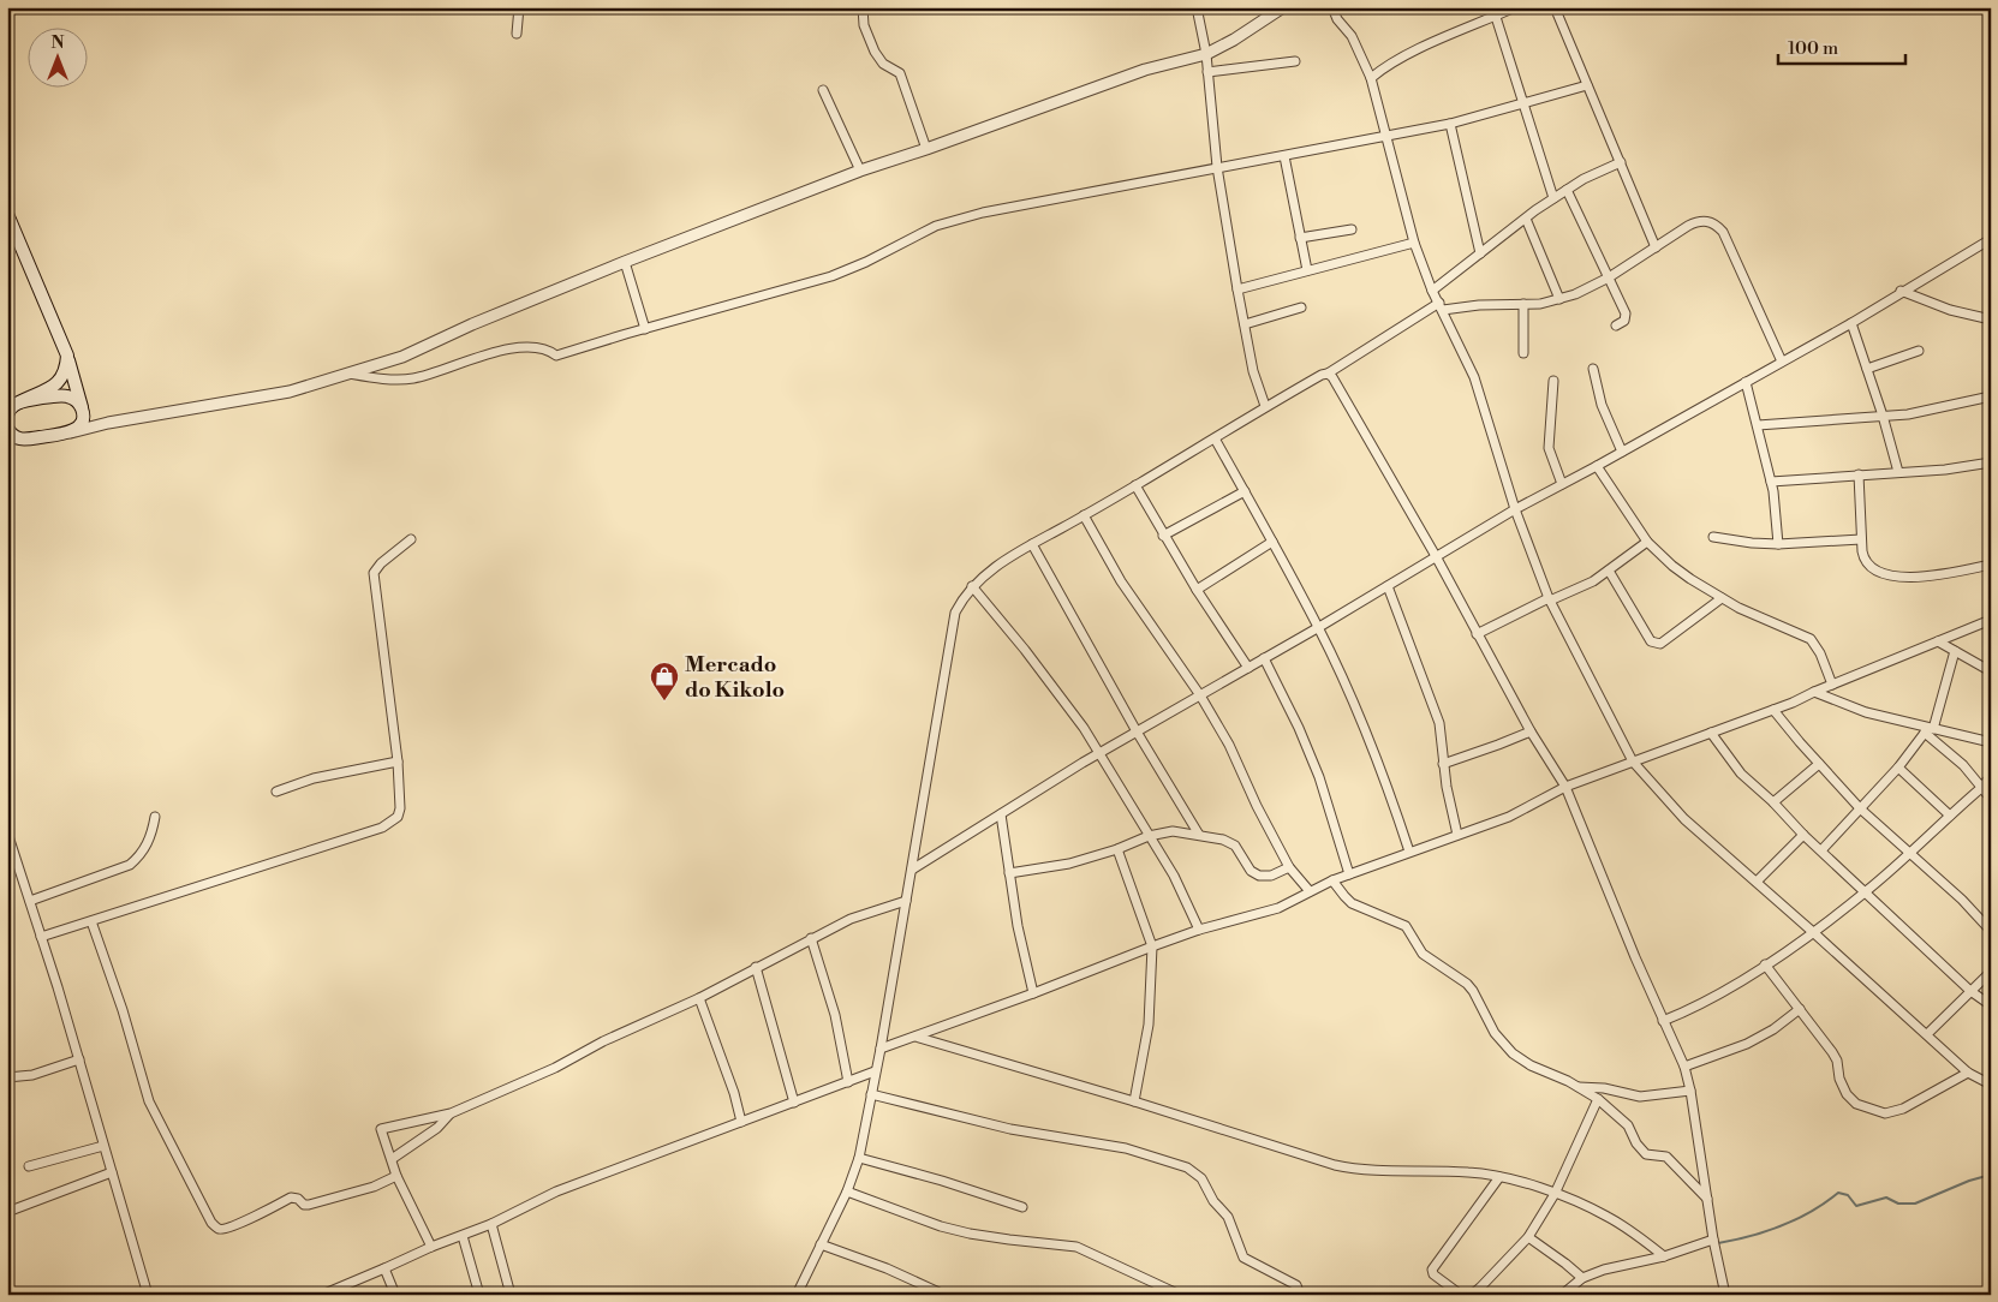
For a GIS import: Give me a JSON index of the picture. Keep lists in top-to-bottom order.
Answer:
{
  "places": {
    "shop": ["Mercado do Kikolo"]
  },
  "scale_bar": "100 m",
  "north": "top"
}
